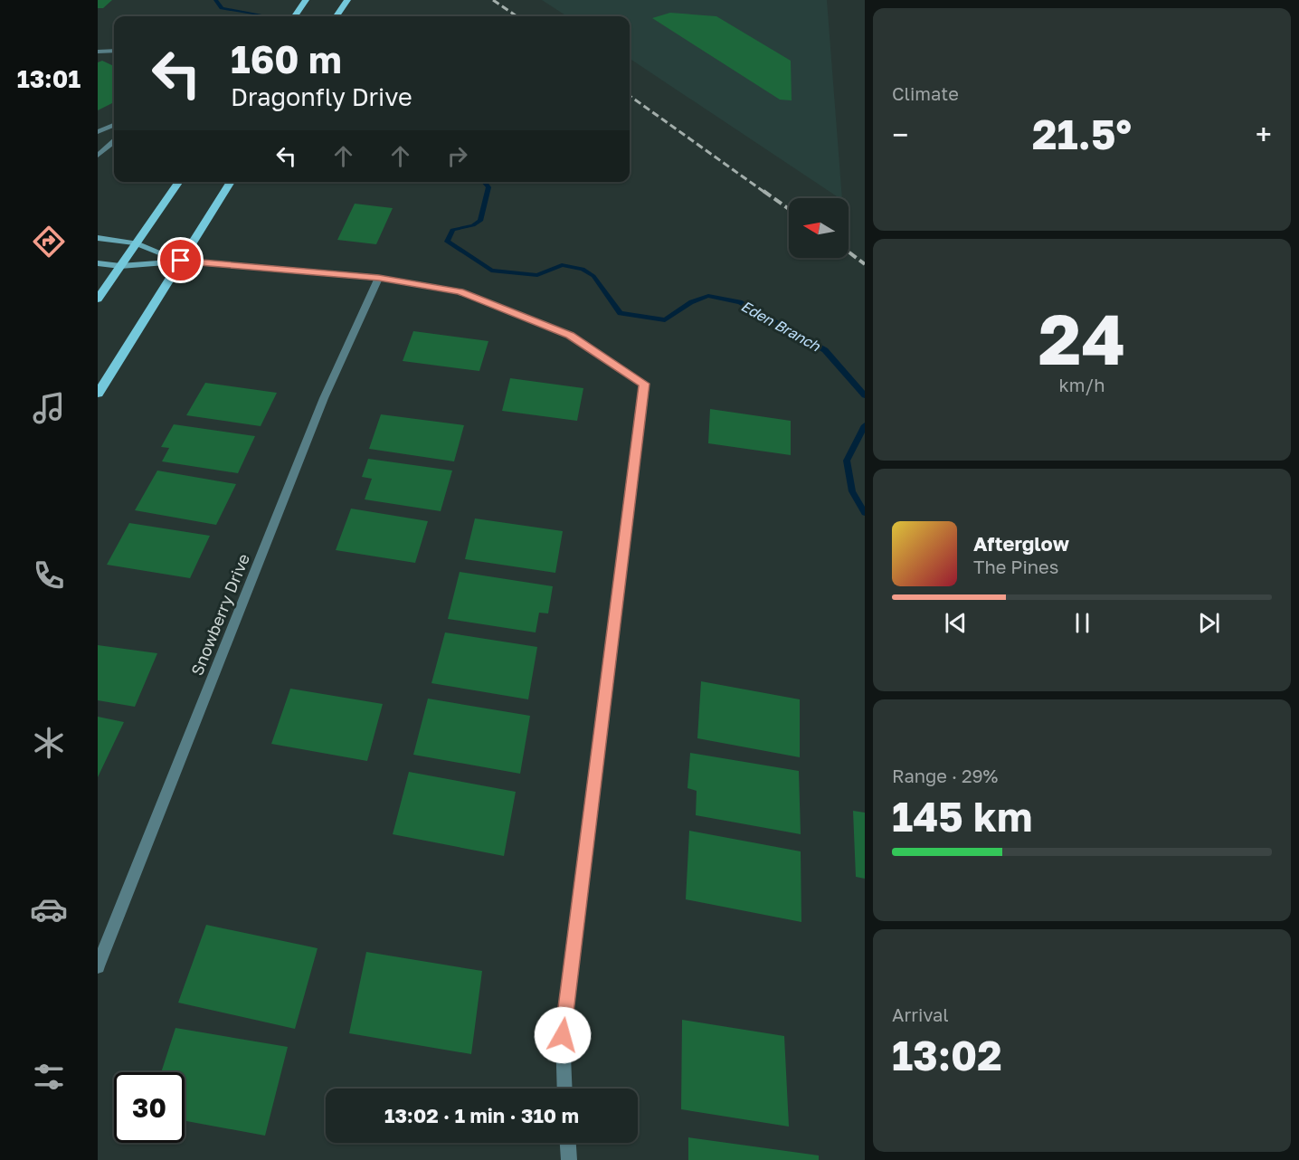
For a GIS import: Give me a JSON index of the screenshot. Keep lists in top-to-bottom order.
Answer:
{
  "streets": {
    "street": ["Snowberry Drive"]
  },
  "water": ["Eden Branch"],
  "north": "left",
  "page": {
    "tabs": "13:01",
    "tile": [
      "Climate",
      ["24", "km/h"],
      ["Range · 29%", "145 km"],
      ["Arrival", "13:02"]
    ],
    "turn": ["160 m", "Dragonfly Drive"],
    "heat": ["−", "21.5°", "+"],
    "song": ["Afterglow", "The Pines"],
    "limit": "30",
    "trip": "13:02 · 1 min · 310 m"
  }
}
